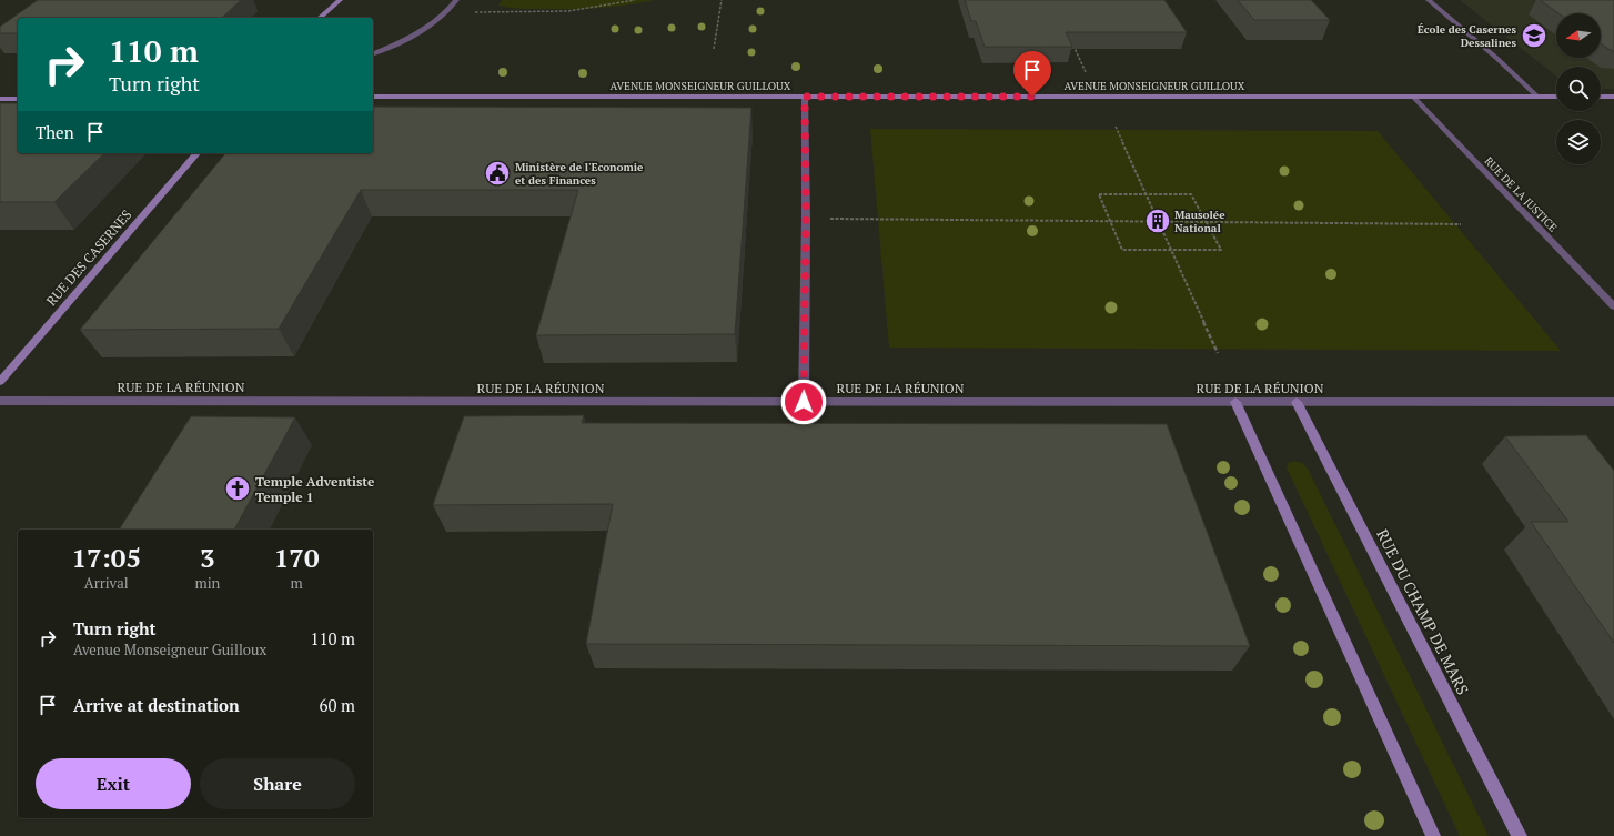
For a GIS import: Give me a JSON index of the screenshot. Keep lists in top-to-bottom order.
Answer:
{
  "streets": {
    "street": [
      "AVENUE MONSEIGNEUR GUILLOUX",
      "RUE DE LA JUSTICE",
      "RUE DES CASERNES",
      "RUE DE LA RÉUNION",
      "RUE DU CHAMP DE MARS"
    ]
  },
  "crossings": [
    ["AVENUE MONSEIGNEUR GUILLOUX", "RUE DE LA JUSTICE"],
    ["RUE DE LA RÉUNION", "RUE DU CHAMP DE MARS"]
  ],
  "places": {
    "school or university": ["École des Casernes Dessalines"],
    "public building": ["Ministère de l'Economie et des Finances"],
    "building": ["Mausolée National"],
    "church": ["Temple Adventiste Temple 1"]
  },
  "north": "left",
  "page": {
    "turn": ["110 m", "Turn right"],
    "then": "Then",
    "eta": [
      "17:05",
      "Arrival",
      "3",
      "min",
      "170",
      "m"
    ],
    "list": [
      {
        "name": "Turn right",
        "note": "Avenue Monseigneur Guilloux",
        "value": "110 m"
      },
      {
        "name": "Arrive at destination",
        "value": "60 m"
      }
    ],
    "buttons": ["Exit", "Share"]
  }
}
